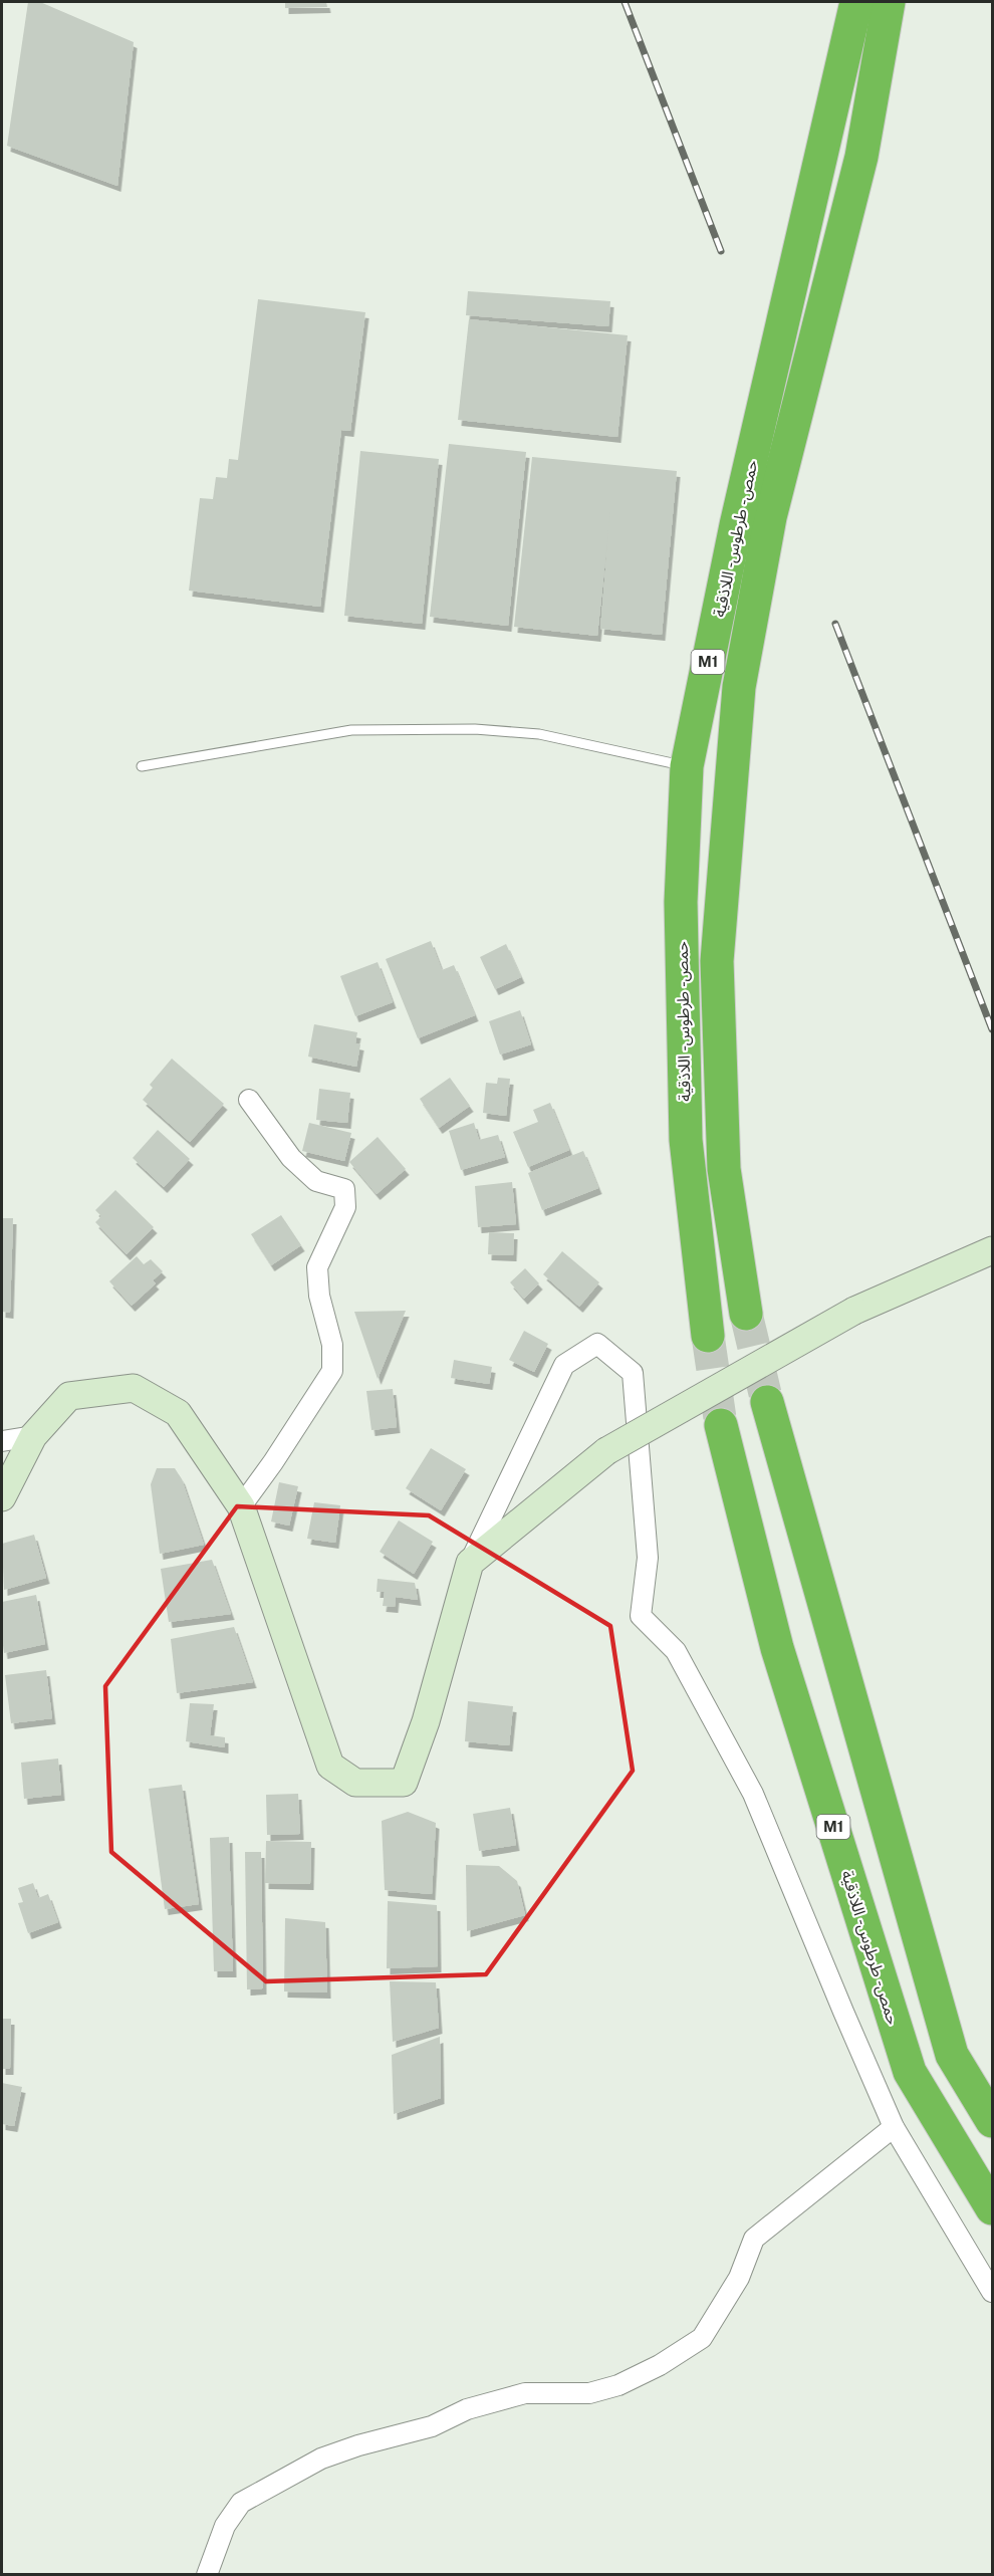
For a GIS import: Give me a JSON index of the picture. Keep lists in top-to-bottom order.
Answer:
{
  "streets": {
    "highway": ["حمص - طرطوس - اللاذقية", "M1"]
  }
}
